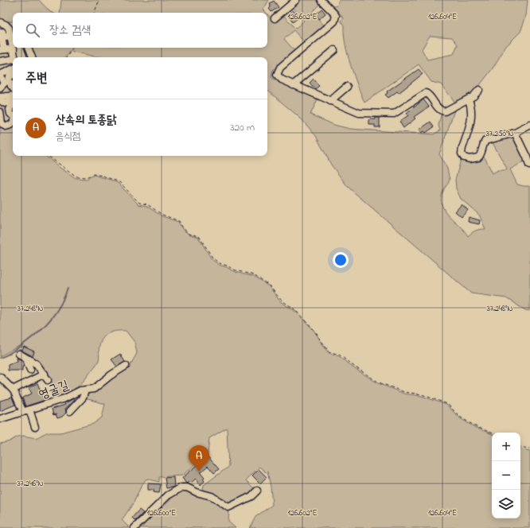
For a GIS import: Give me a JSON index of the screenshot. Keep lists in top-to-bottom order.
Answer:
{
  "streets": {
    "lane": ["영굴길"]
  },
  "page": {
    "search": "장소 검색",
    "heading": "주변",
    "list": [
      {
        "mark": "A",
        "name": "산속의 토종닭",
        "note": "음식점",
        "value": "320 m"
      }
    ],
    "map_buttons": ["+", "−"],
    "pins": "A"
  },
  "coordinates": [
    "126.602°E",
    "126.604°E",
    "37.250°N",
    "37.248°N",
    "37.246°N",
    "126.600°E"
  ]
}
